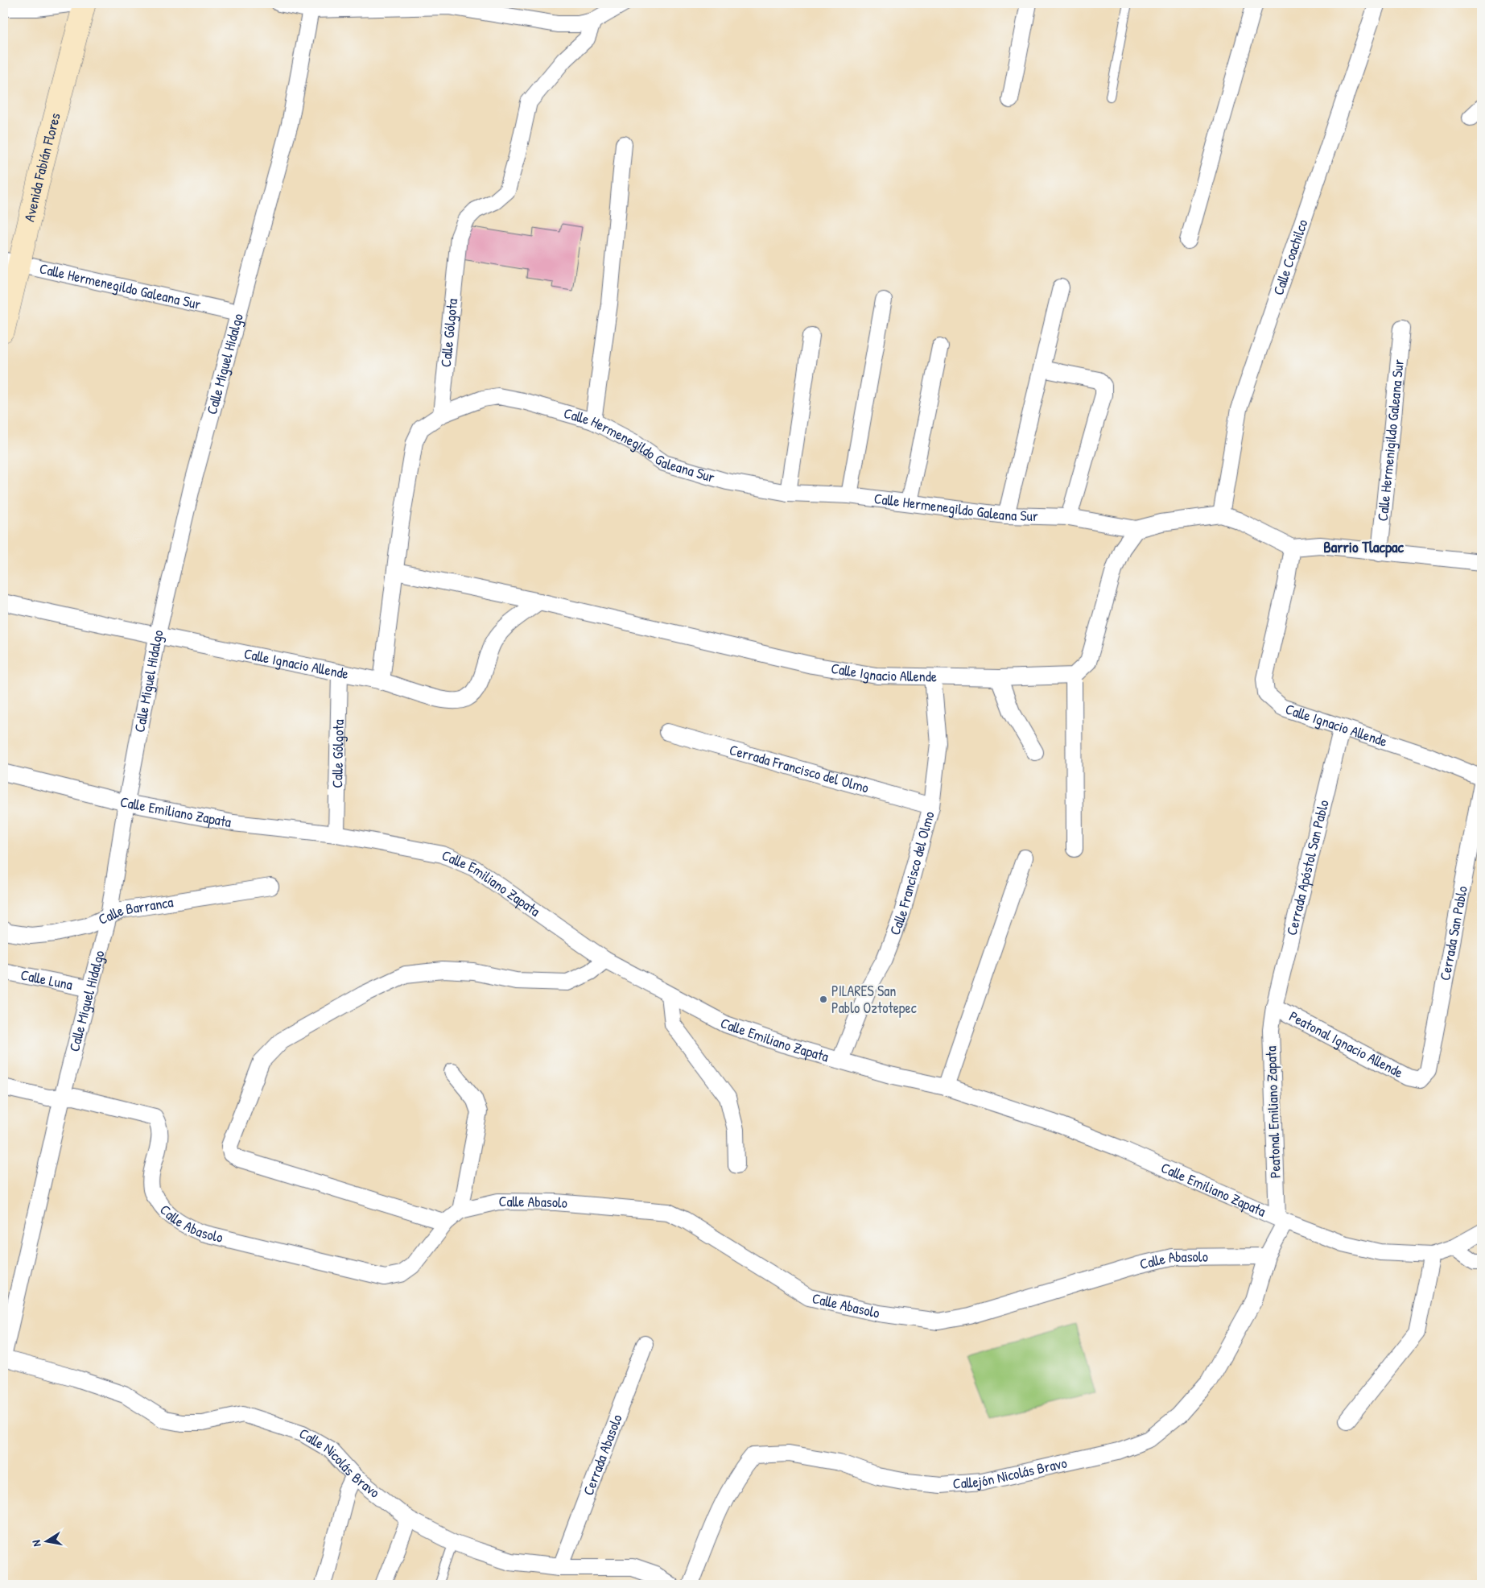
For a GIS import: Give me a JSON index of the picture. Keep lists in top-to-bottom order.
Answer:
{
  "streets": {
    "main road": ["Avenida Fabián Flores"],
    "street": [
      "Calle Coachilco",
      "Calle Hermenegildo Galeana Sur",
      "Calle Gólgota",
      "Calle Miguel Hidalgo",
      "Calle Hermenigildo Galeana Sur",
      "Calle Ignacio Allende",
      "Cerrada Francisco del Olmo",
      "Calle Emiliano Zapata",
      "Cerrada Apóstol San Pablo",
      "Calle Francisco del Olmo",
      "Calle Barranca",
      "Cerrada San Pablo",
      "Calle Luna",
      "Peatonal Ignacio Allende",
      "Peatonal Emiliano Zapata",
      "Calle Abasolo",
      "Cerrada Abasolo",
      "Calle Nicolás Bravo",
      "Callejón Nicolás Bravo"
    ]
  },
  "crossings": [
    ["Avenida Fabián Flores", "Calle Hermenegildo Galeana Sur"],
    ["Calle Coachilco", "Calle Hermenegildo Galeana Sur"],
    ["Calle Hermenegildo Galeana Sur", "Calle Gólgota"],
    ["Calle Hermenegildo Galeana Sur", "Calle Miguel Hidalgo"],
    ["Calle Hermenegildo Galeana Sur", "Calle Ignacio Allende"],
    ["Calle Gólgota", "Calle Ignacio Allende"],
    ["Calle Gólgota", "Calle Emiliano Zapata"],
    ["Calle Miguel Hidalgo", "Calle Ignacio Allende"],
    ["Calle Miguel Hidalgo", "Calle Emiliano Zapata"],
    ["Calle Miguel Hidalgo", "Calle Barranca"],
    ["Calle Miguel Hidalgo", "Calle Luna"],
    ["Calle Miguel Hidalgo", "Calle Abasolo"],
    ["Calle Miguel Hidalgo", "Calle Nicolás Bravo"],
    ["Calle Ignacio Allende", "Cerrada Apóstol San Pablo"],
    ["Calle Ignacio Allende", "Calle Francisco del Olmo"],
    ["Cerrada Francisco del Olmo", "Calle Francisco del Olmo"],
    ["Calle Emiliano Zapata", "Calle Francisco del Olmo"],
    ["Calle Emiliano Zapata", "Peatonal Emiliano Zapata"],
    ["Calle Emiliano Zapata", "Callejón Nicolás Bravo"],
    ["Cerrada Apóstol San Pablo", "Peatonal Ignacio Allende"],
    ["Cerrada Apóstol San Pablo", "Peatonal Emiliano Zapata"],
    ["Cerrada San Pablo", "Peatonal Ignacio Allende"],
    ["Peatonal Ignacio Allende", "Peatonal Emiliano Zapata"],
    ["Peatonal Emiliano Zapata", "Callejón Nicolás Bravo"],
    ["Calle Abasolo", "Callejón Nicolás Bravo"],
    ["Cerrada Abasolo", "Calle Nicolás Bravo"]
  ],
  "districts": ["Barrio Tlacpac"],
  "places": ["PILARES San Pablo Oztotepec"],
  "north": "left"
}
